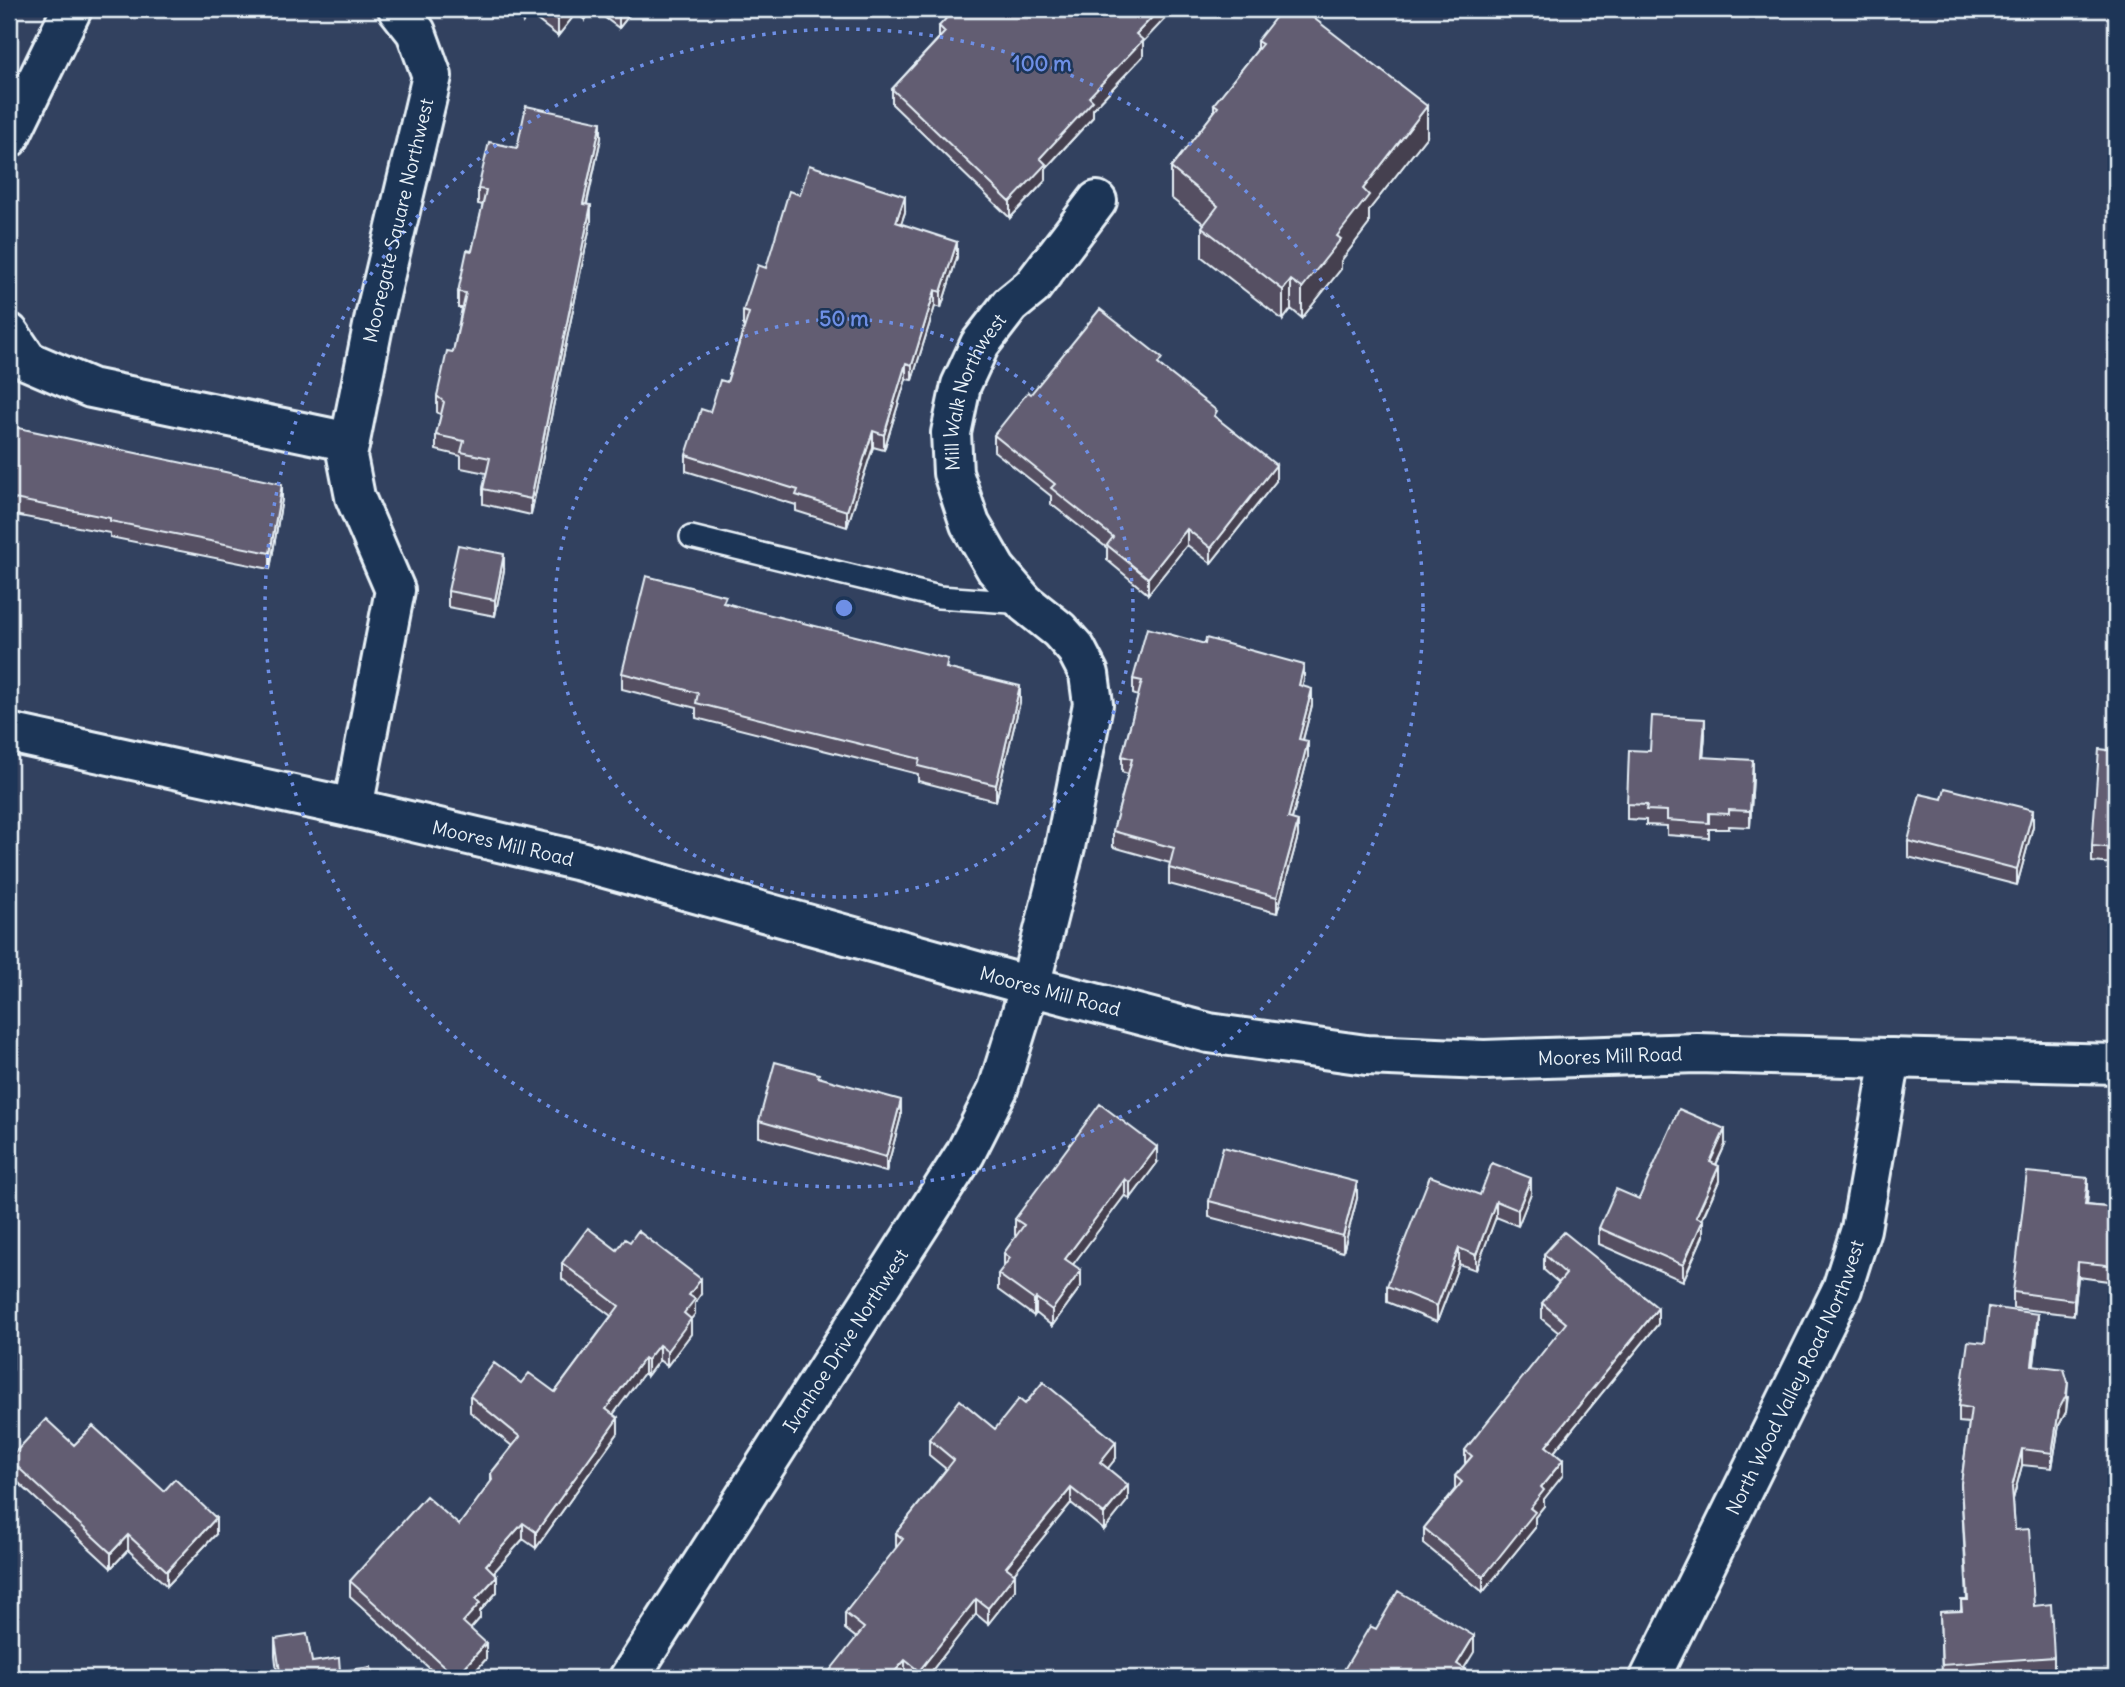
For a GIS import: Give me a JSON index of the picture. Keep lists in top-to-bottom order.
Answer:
{
  "streets": {
    "street": [
      "Mooregate Square Northwest",
      "Mill Walk Northwest",
      "Moores Mill Road",
      "Ivanhoe Drive Northwest",
      "North Wood Valley Road Northwest"
    ]
  },
  "crossings": [
    ["Mooregate Square Northwest", "Moores Mill Road"],
    ["Mill Walk Northwest", "Moores Mill Road"],
    ["Mill Walk Northwest", "Ivanhoe Drive Northwest"],
    ["Moores Mill Road", "Ivanhoe Drive Northwest"],
    ["Moores Mill Road", "North Wood Valley Road Northwest"]
  ],
  "rings": ["100 m", "50 m"]
}
